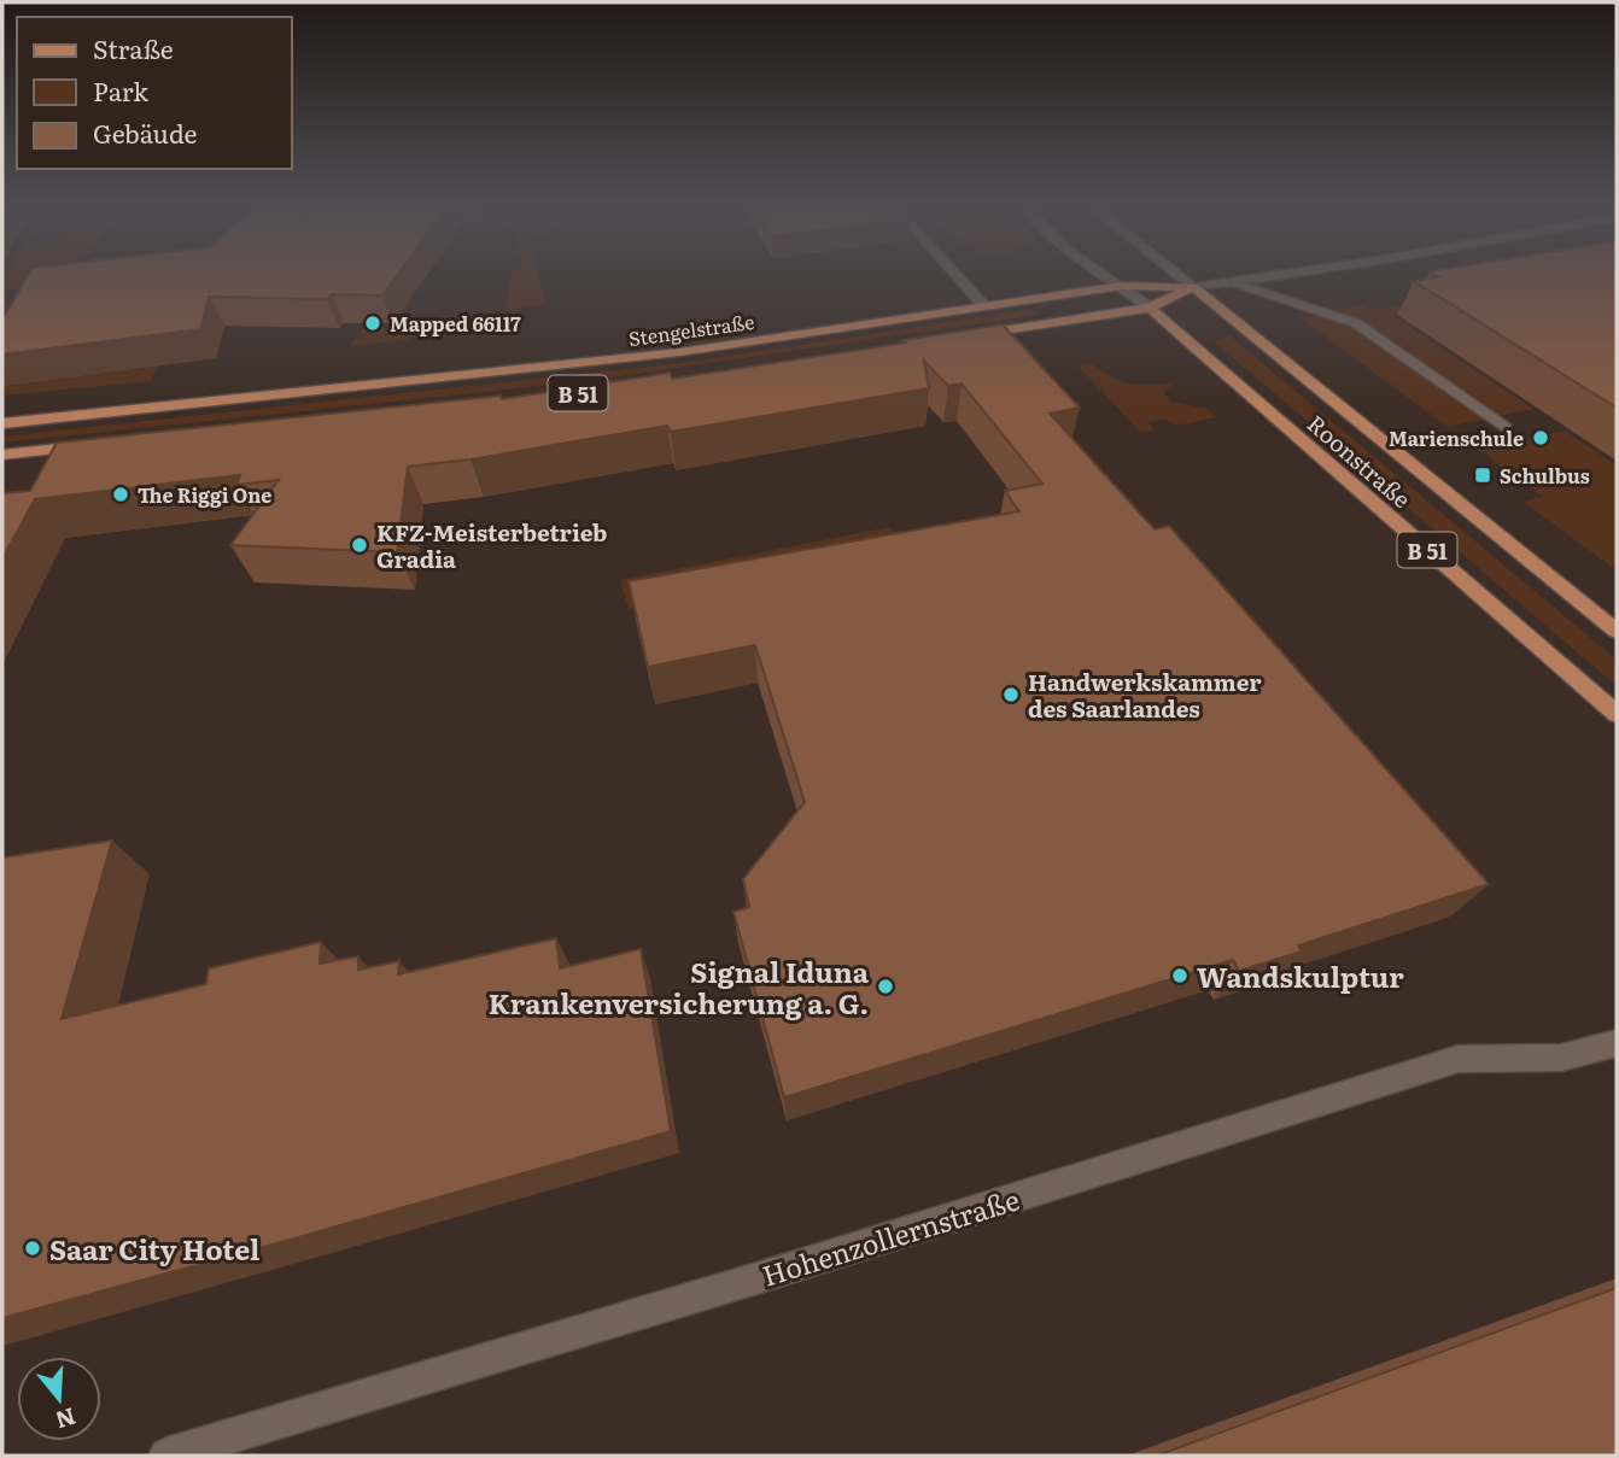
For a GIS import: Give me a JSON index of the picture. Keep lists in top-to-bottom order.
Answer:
{
  "streets": {
    "main road": ["Stengelstraße", "B 51", "Roonstraße"],
    "street": ["Hohenzollernstraße"]
  },
  "crossings": [
    ["Stengelstraße", "Roonstraße"]
  ],
  "places": {
    "other": [
      "Mapped 66117",
      "Marienschule",
      "The Riggi One",
      "KFZ-Meisterbetrieb Gradia",
      "Handwerkskammer des Saarlandes",
      "Wandskulptur",
      "Signal Iduna Krankenversicherung a. G.",
      "Saar City Hotel"
    ],
    "transit": ["Schulbus"]
  },
  "legend": ["Straße", "Park", "Gebäude"],
  "north": "bottom"
}
